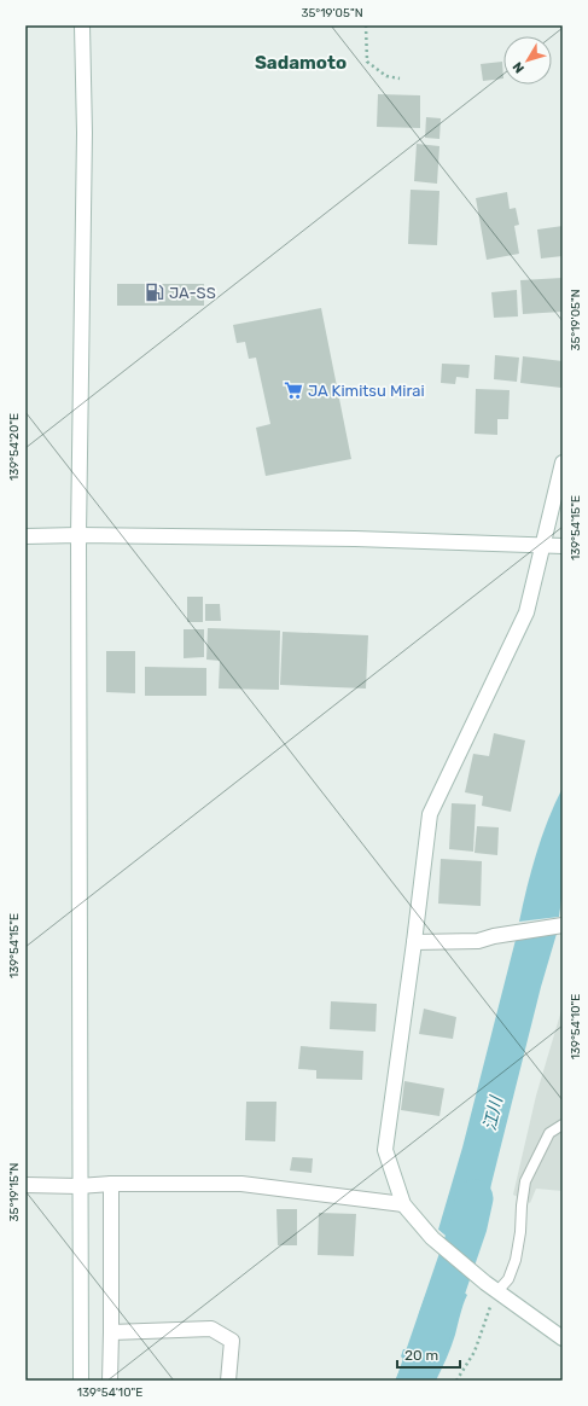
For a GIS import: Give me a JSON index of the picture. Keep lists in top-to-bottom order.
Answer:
{
  "districts": ["Sadamoto"],
  "water": ["江川"],
  "places": {
    "fuel station": ["JA-SS"],
    "supermarket": ["JA Kimitsu Mirai"]
  },
  "scale_bar": "20 m",
  "north": "bottom left",
  "coordinates": [
    "35°19'05\"N",
    "139°54'20\"E",
    "139°54'15\"E",
    "139°54'10\"E",
    "35°19'15\"N"
  ]
}
